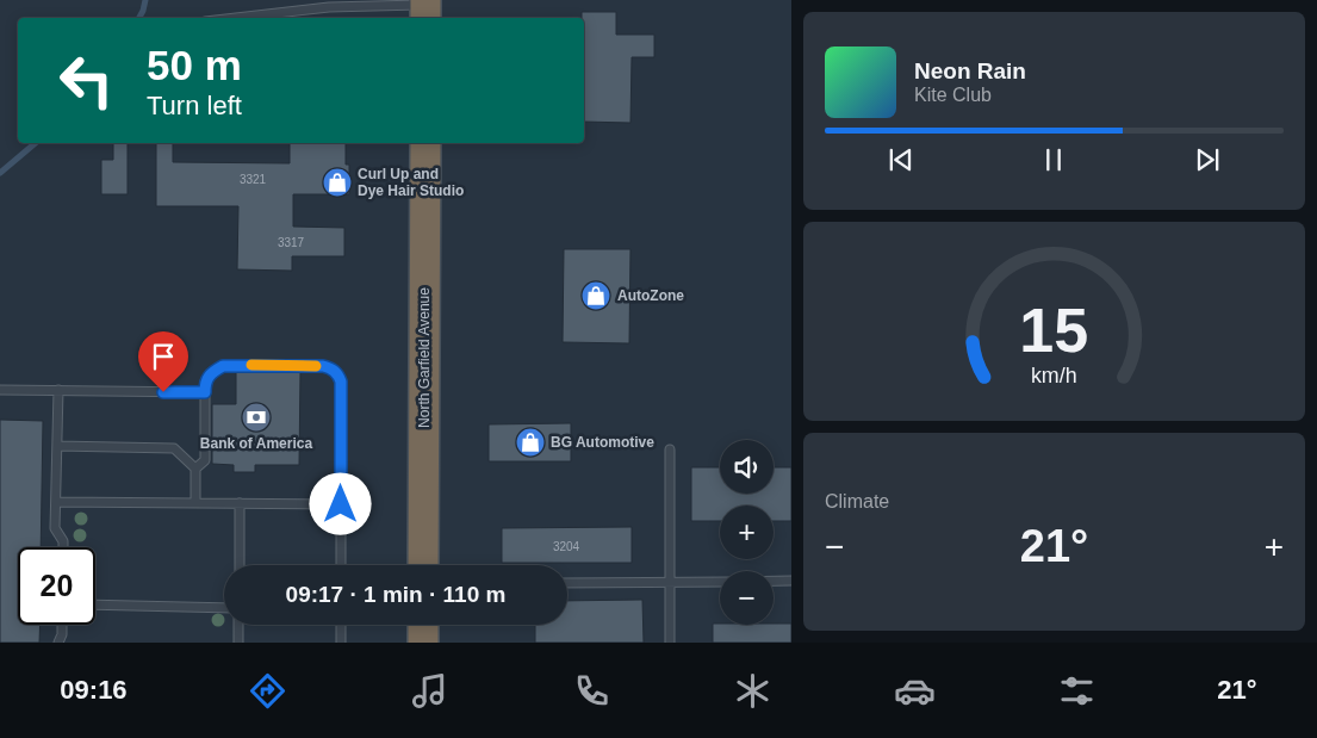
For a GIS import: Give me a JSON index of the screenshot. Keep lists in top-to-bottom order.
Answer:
{
  "streets": {
    "highway": ["North Garfield Avenue"]
  },
  "places": {
    "shop": ["Curl Up and Dye Hair Studio", "AutoZone", "BG Automotive"],
    "bank": ["Bank of America"]
  },
  "house_numbers": ["3321", "3317", "3204"],
  "page": {
    "turn": ["50 m", "Turn left"],
    "song": ["Neon Rain", "Kite Club"],
    "tile": "Climate",
    "map_buttons": ["+", "−"],
    "heat": ["−", "21°", "+"],
    "limit": "20",
    "trip": "09:17 · 1 min · 110 m",
    "tabs": ["09:16", "21°"],
    "gauge": ["15", "km/h"]
  }
}
